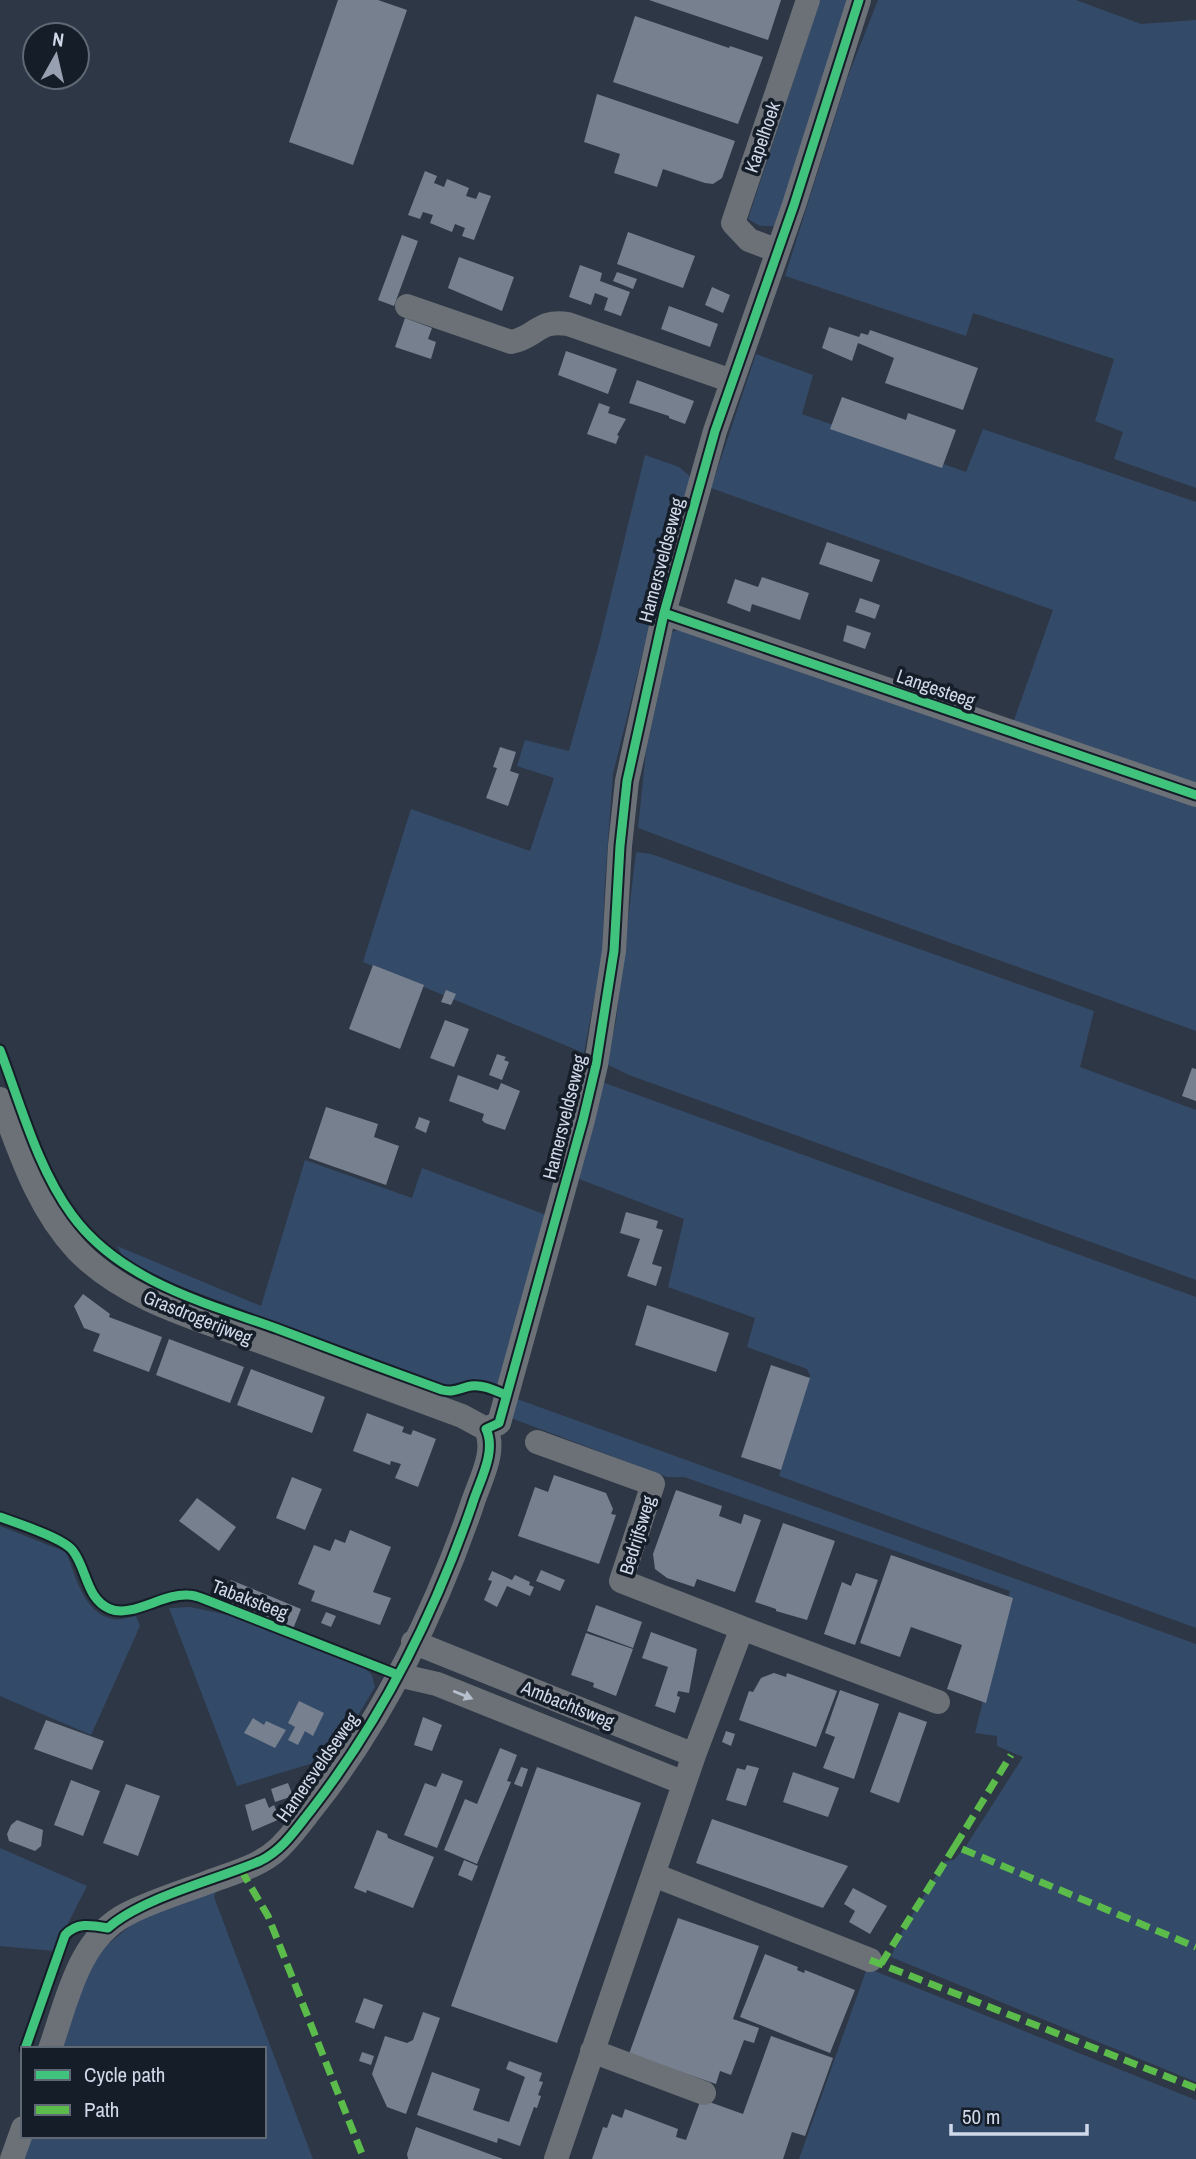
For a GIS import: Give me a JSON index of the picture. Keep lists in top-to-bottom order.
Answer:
{
  "streets": {
    "street": [
      "Kapelhoek",
      "Hamersveldseweg",
      "Langesteeg",
      "Grasdrogerijweg",
      "Bedrijfsweg",
      "Ambachtsweg"
    ],
    "cycle path": ["Tabaksteeg"]
  },
  "crossings": [
    ["Kapelhoek", "Hamersveldseweg"],
    ["Hamersveldseweg", "Langesteeg"],
    ["Hamersveldseweg", "Grasdrogerijweg"],
    ["Hamersveldseweg", "Ambachtsweg"]
  ],
  "legend": ["Cycle path", "Path"],
  "scale_bar": "50 m",
  "north": "top"
}
